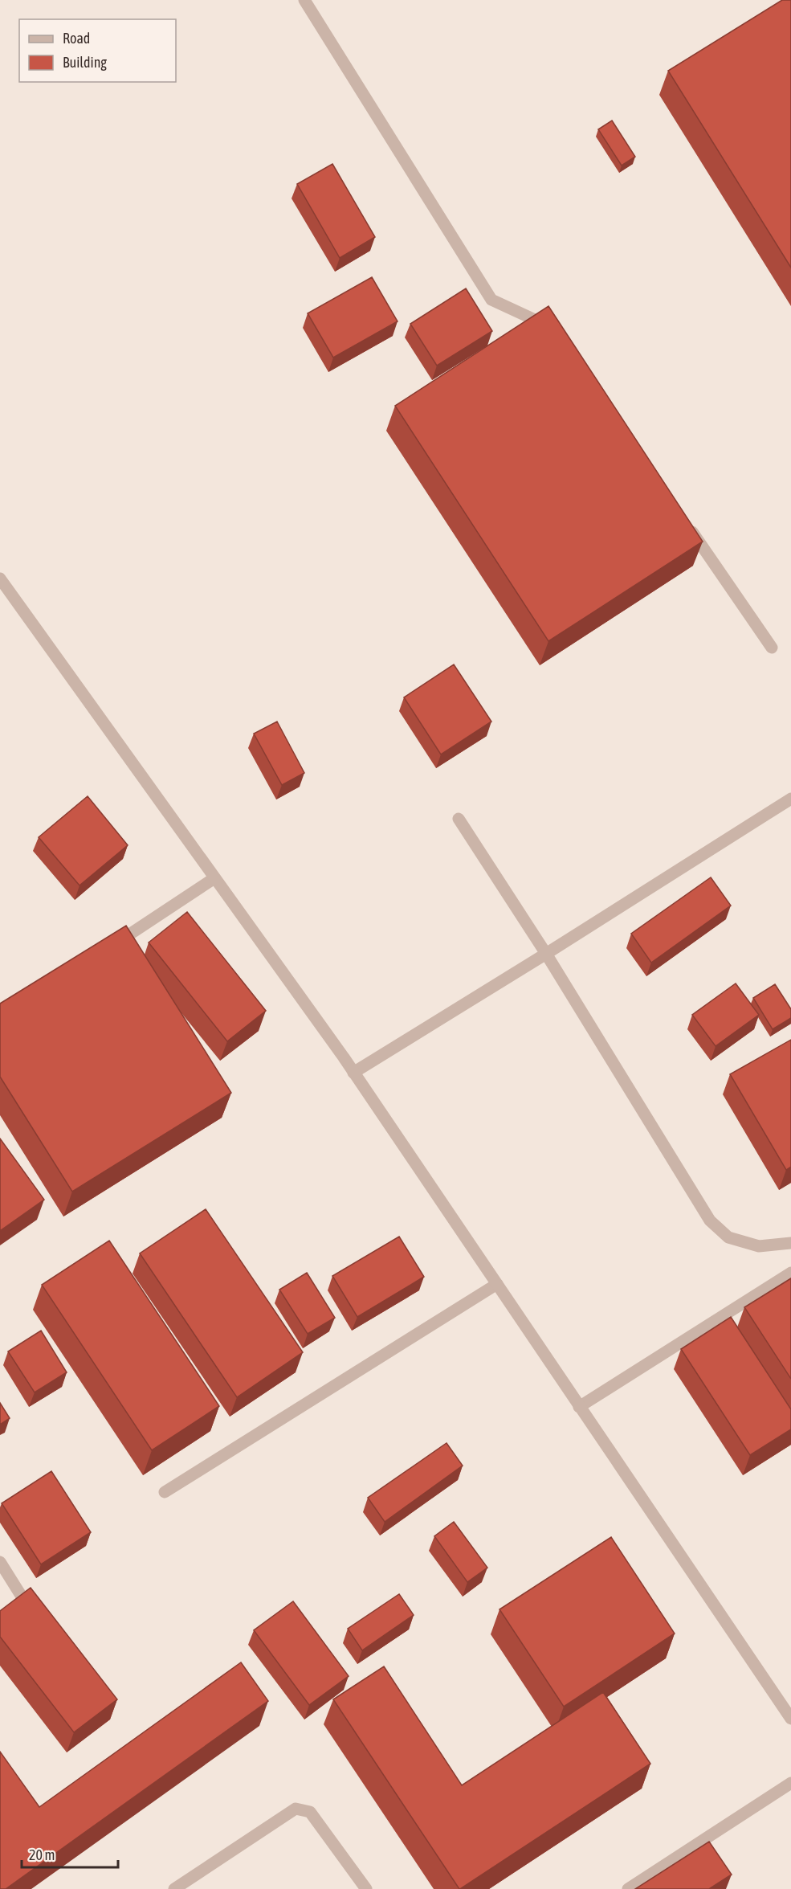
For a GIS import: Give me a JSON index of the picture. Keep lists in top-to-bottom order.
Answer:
{
  "legend": ["Road", "Building"],
  "scale_bar": "20 m"
}
